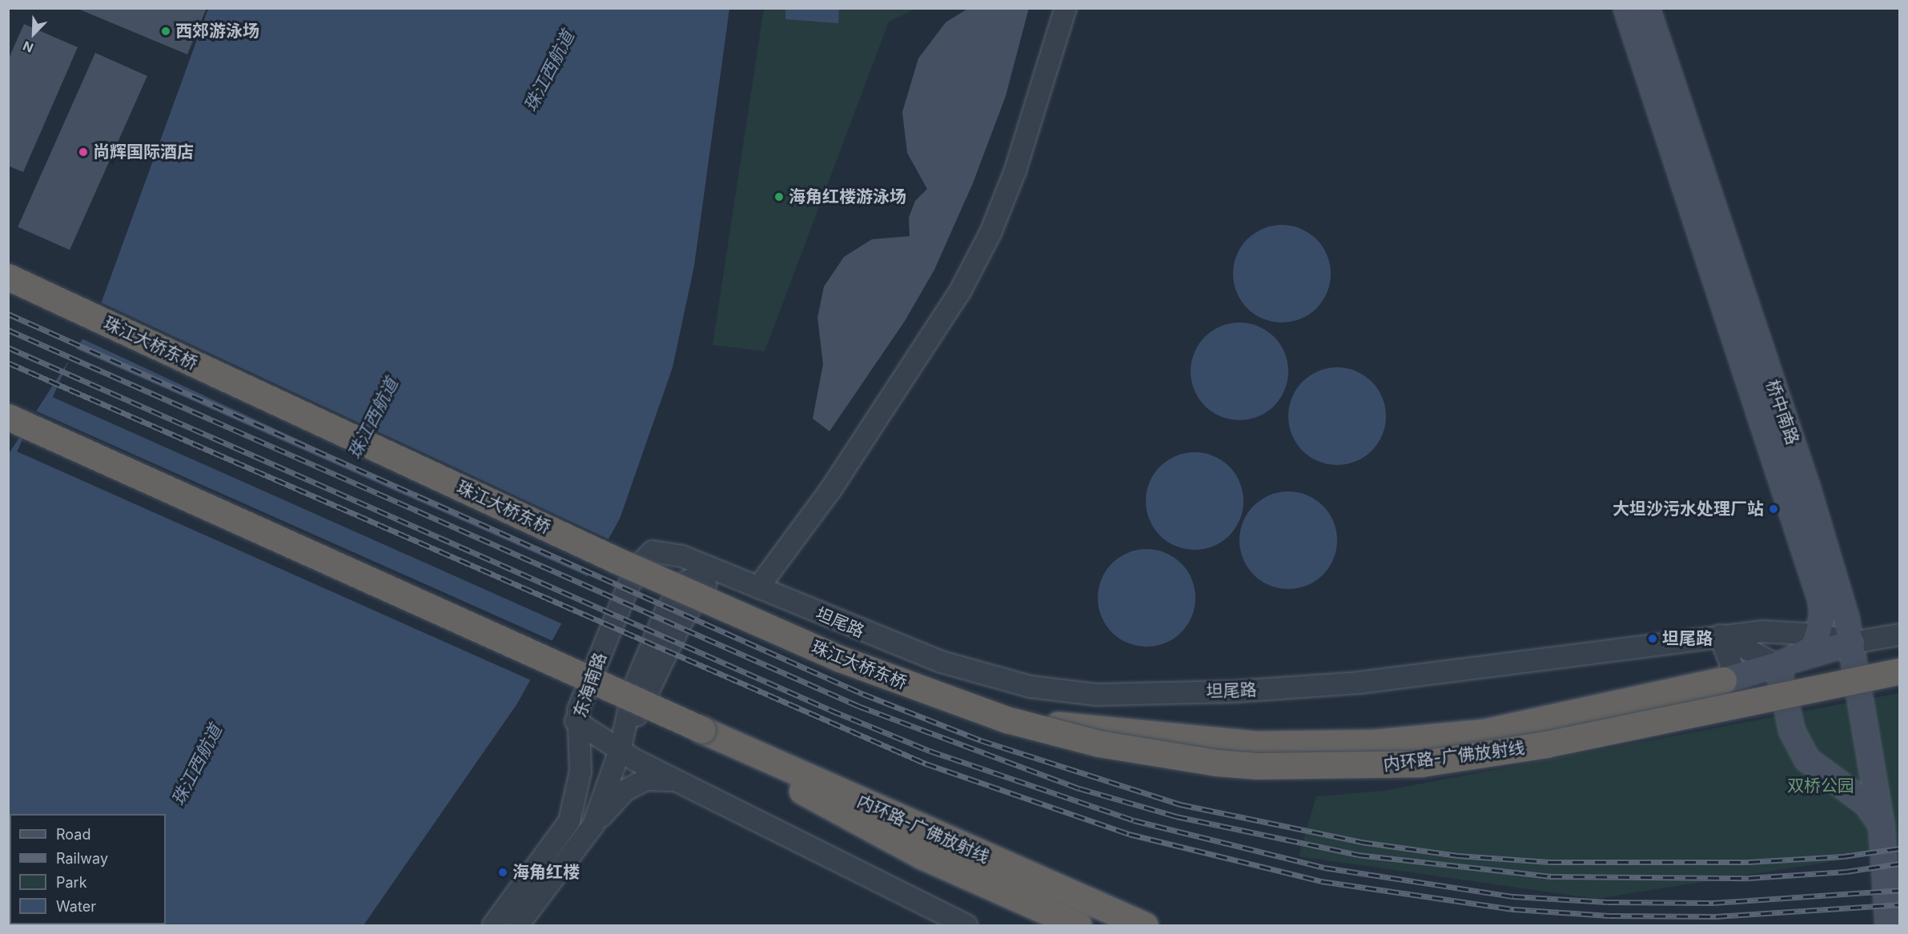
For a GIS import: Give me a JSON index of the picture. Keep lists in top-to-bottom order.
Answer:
{
  "streets": {
    "highway": ["珠江大桥东桥", "内环路-广佛放射线"],
    "main road": ["桥中南路"],
    "street": ["坦尾路", "东海南路"]
  },
  "crossings": [
    ["珠江大桥东桥", "内环路-广佛放射线"],
    ["桥中南路", "坦尾路"],
    ["坦尾路", "东海南路"]
  ],
  "water": ["珠江西航道"],
  "parks": ["双桥公园"],
  "places": [
    "西郊游泳场",
    "尚辉国际酒店",
    "海角红楼游泳场",
    "大坦沙污水处理厂站",
    "坦尾路",
    "海角红楼"
  ],
  "legend": [
    "Road",
    "Railway",
    "Park",
    "Water"
  ],
  "north": "bottom left"
}
